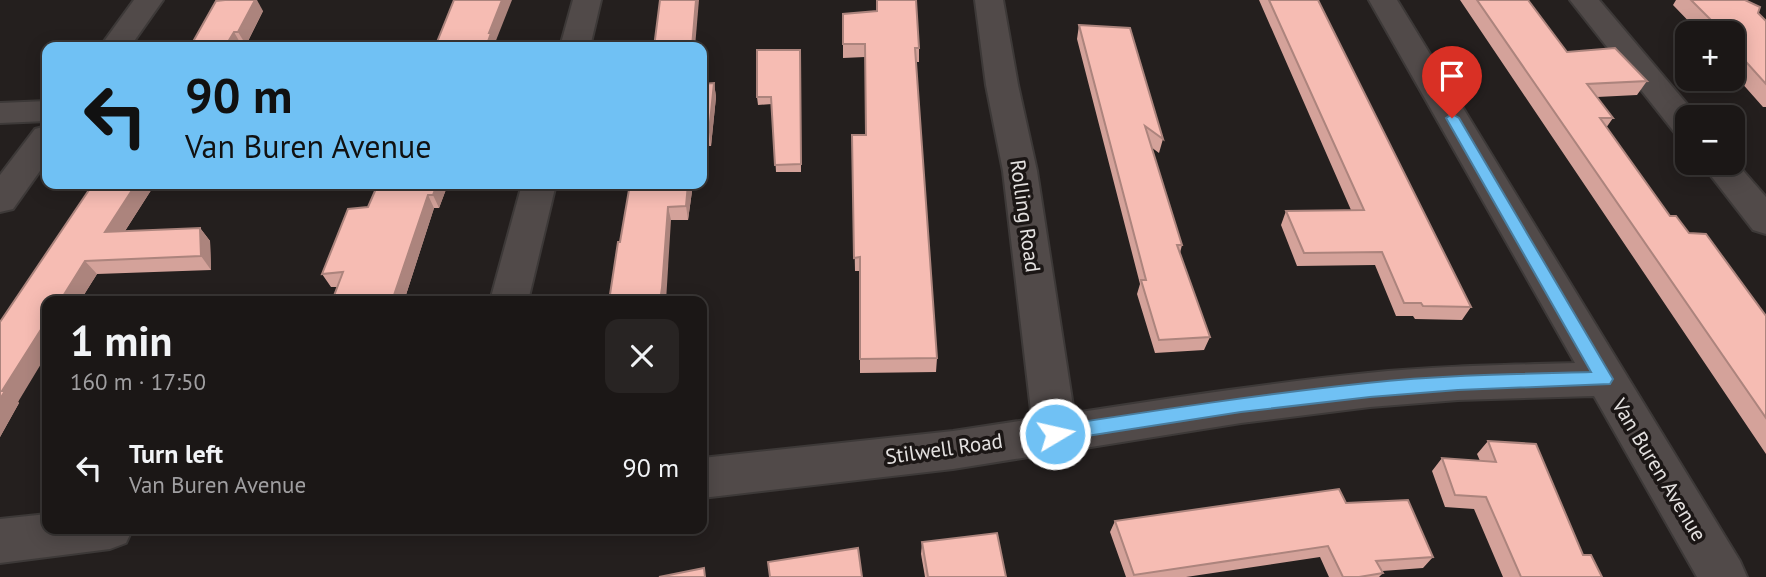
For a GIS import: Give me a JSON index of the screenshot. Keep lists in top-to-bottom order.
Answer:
{
  "streets": {
    "street": ["Rolling Road", "Stilwell Road", "Van Buren Avenue"]
  },
  "crossings": [
    ["Rolling Road", "Stilwell Road"],
    ["Stilwell Road", "Van Buren Avenue"]
  ],
  "page": {
    "map_buttons": ["+", "−"],
    "turn": ["90 m", "Van Buren Avenue"],
    "heading": ["1 min", "160 m · 17:50"],
    "list": [
      {
        "name": "Turn left",
        "note": "Van Buren Avenue",
        "value": "90 m"
      }
    ]
  }
}
